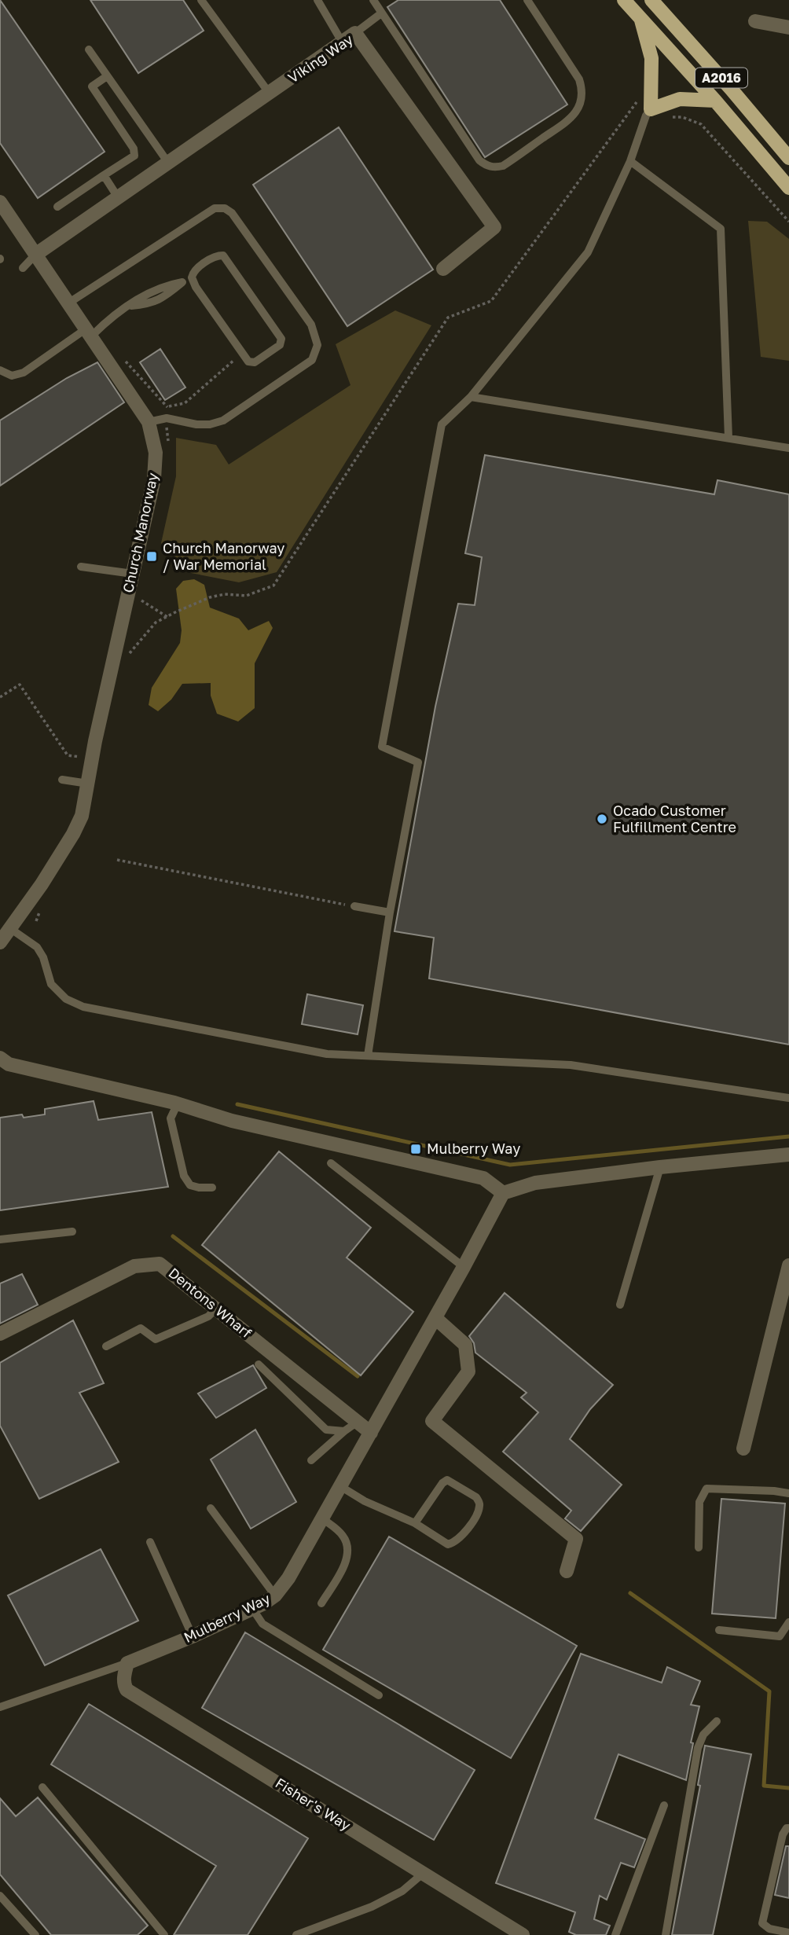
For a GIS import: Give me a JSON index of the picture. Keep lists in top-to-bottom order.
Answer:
{
  "streets": {
    "main road": ["A2016"],
    "street": [
      "Viking Way",
      "Church Manorway",
      "Dentons Wharf",
      "Mulberry Way",
      "Fisher's Way"
    ]
  },
  "crossings": [
    ["Viking Way", "Church Manorway"],
    ["Dentons Wharf", "Mulberry Way"],
    ["Mulberry Way", "Fisher's Way"]
  ],
  "places": {
    "transit": ["Church Manorway / War Memorial", "Mulberry Way"],
    "other": ["Ocado Customer Fulfillment Centre"]
  }
}
